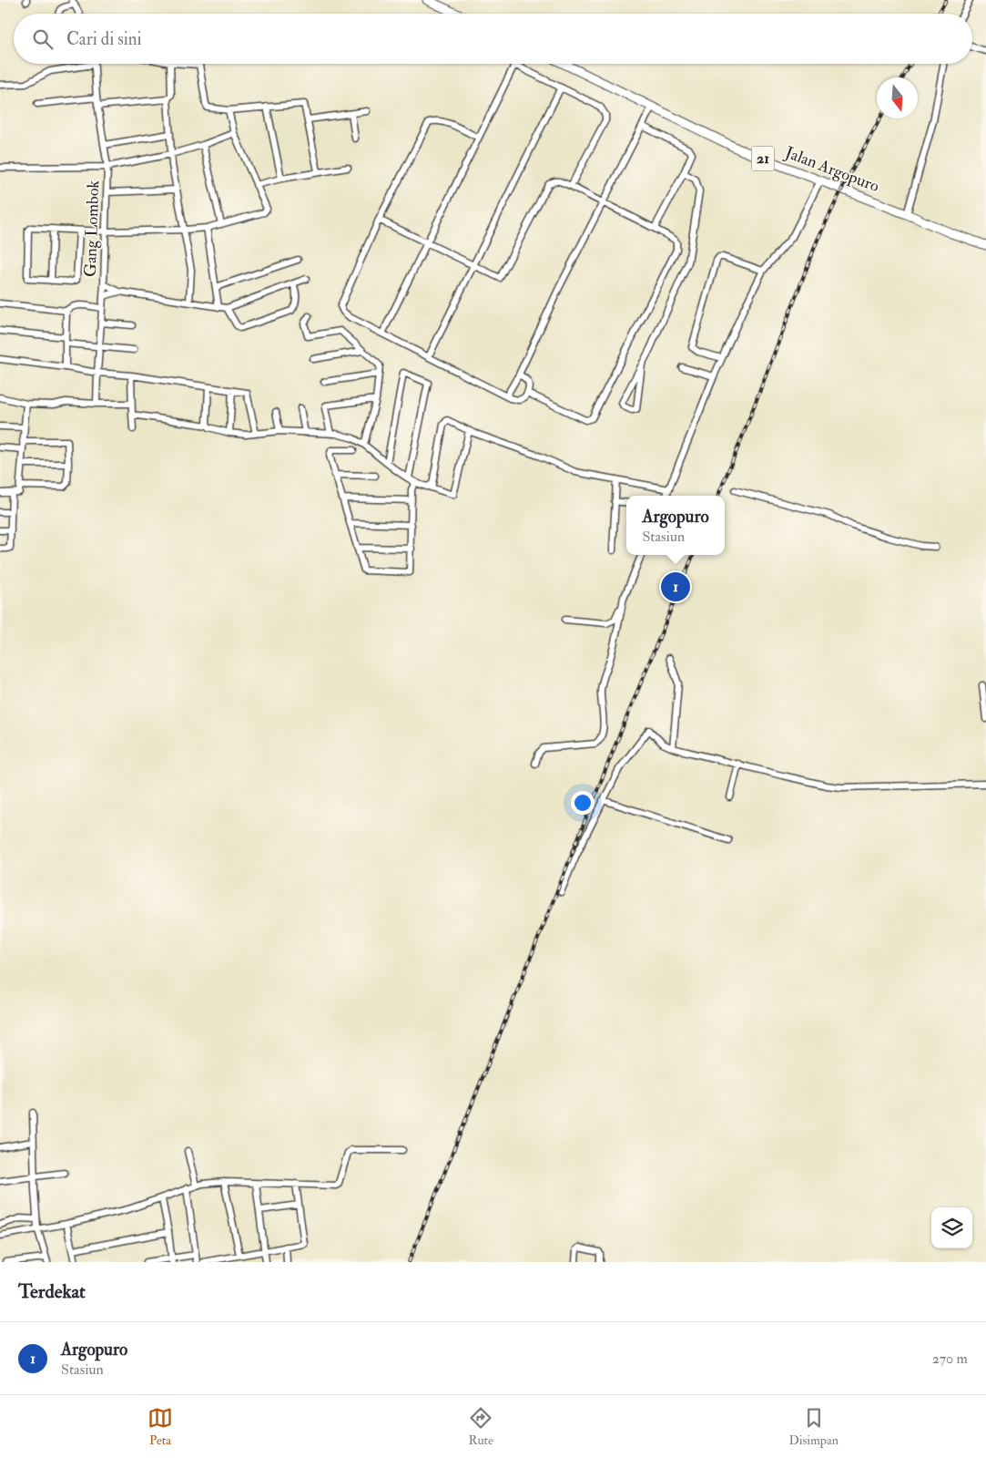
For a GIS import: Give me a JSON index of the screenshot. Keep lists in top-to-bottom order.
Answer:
{
  "streets": {
    "highway": ["21", "Jalan Argopuro"],
    "street": ["Gang Lombok"]
  },
  "north": "bottom",
  "page": {
    "search": "Cari di sini",
    "popup": ["Argopuro", "Stasiun"],
    "pins": "1",
    "heading": "Terdekat",
    "list": [
      {
        "mark": "1",
        "name": "Argopuro",
        "note": "Stasiun",
        "value": "270 m"
      }
    ],
    "nav": ["Peta", "Rute", "Disimpan"]
  }
}
